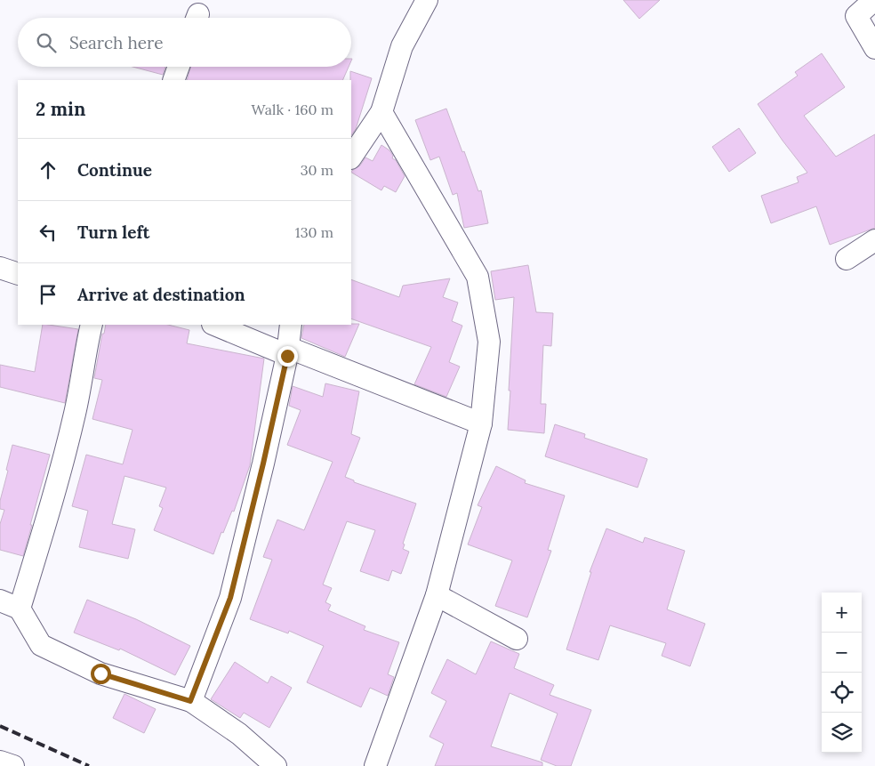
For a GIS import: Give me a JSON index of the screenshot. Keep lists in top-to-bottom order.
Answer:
{
  "page": {
    "search": "Search here",
    "heading": ["2 min", "Walk · 160 m"],
    "list": [
      ["Continue", "30 m"],
      ["Turn left", "130 m"],
      "Arrive at destination"
    ],
    "map_buttons": ["+", "−"]
  }
}
